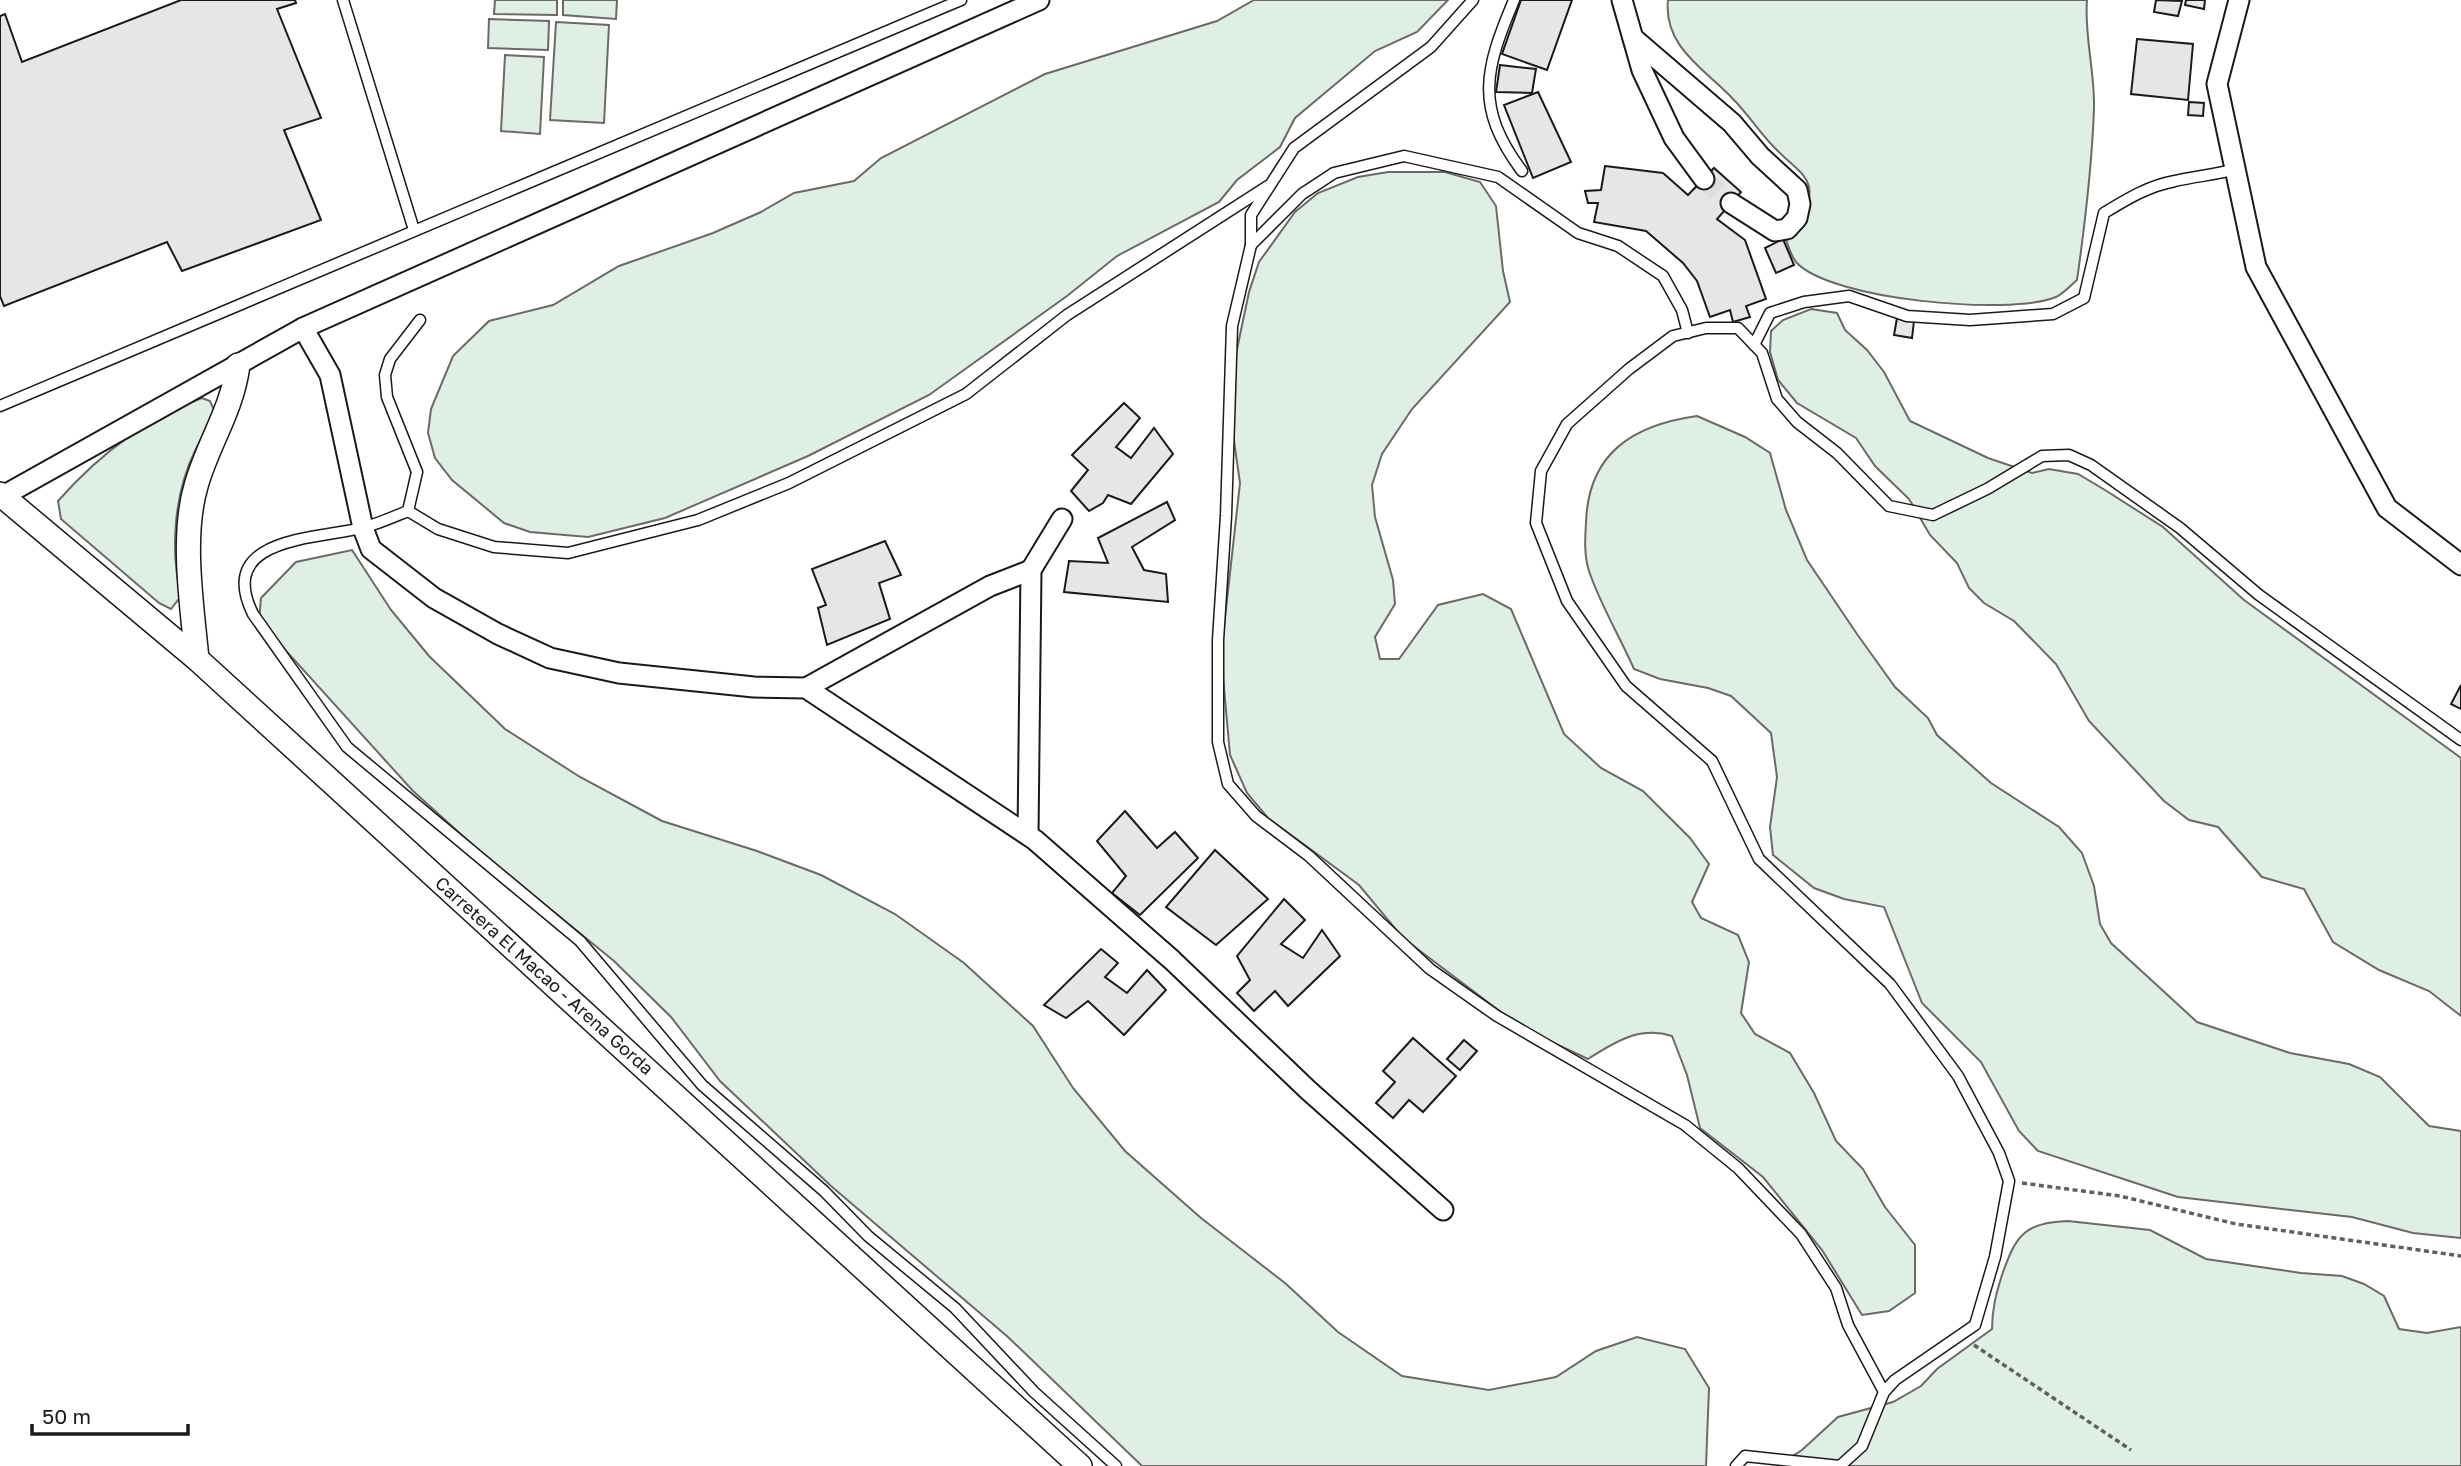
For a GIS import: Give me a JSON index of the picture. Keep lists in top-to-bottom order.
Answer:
{
  "streets": {
    "street": ["Carretera El Macao - Arena Gorda"]
  },
  "scale_bar": "50 m"
}
